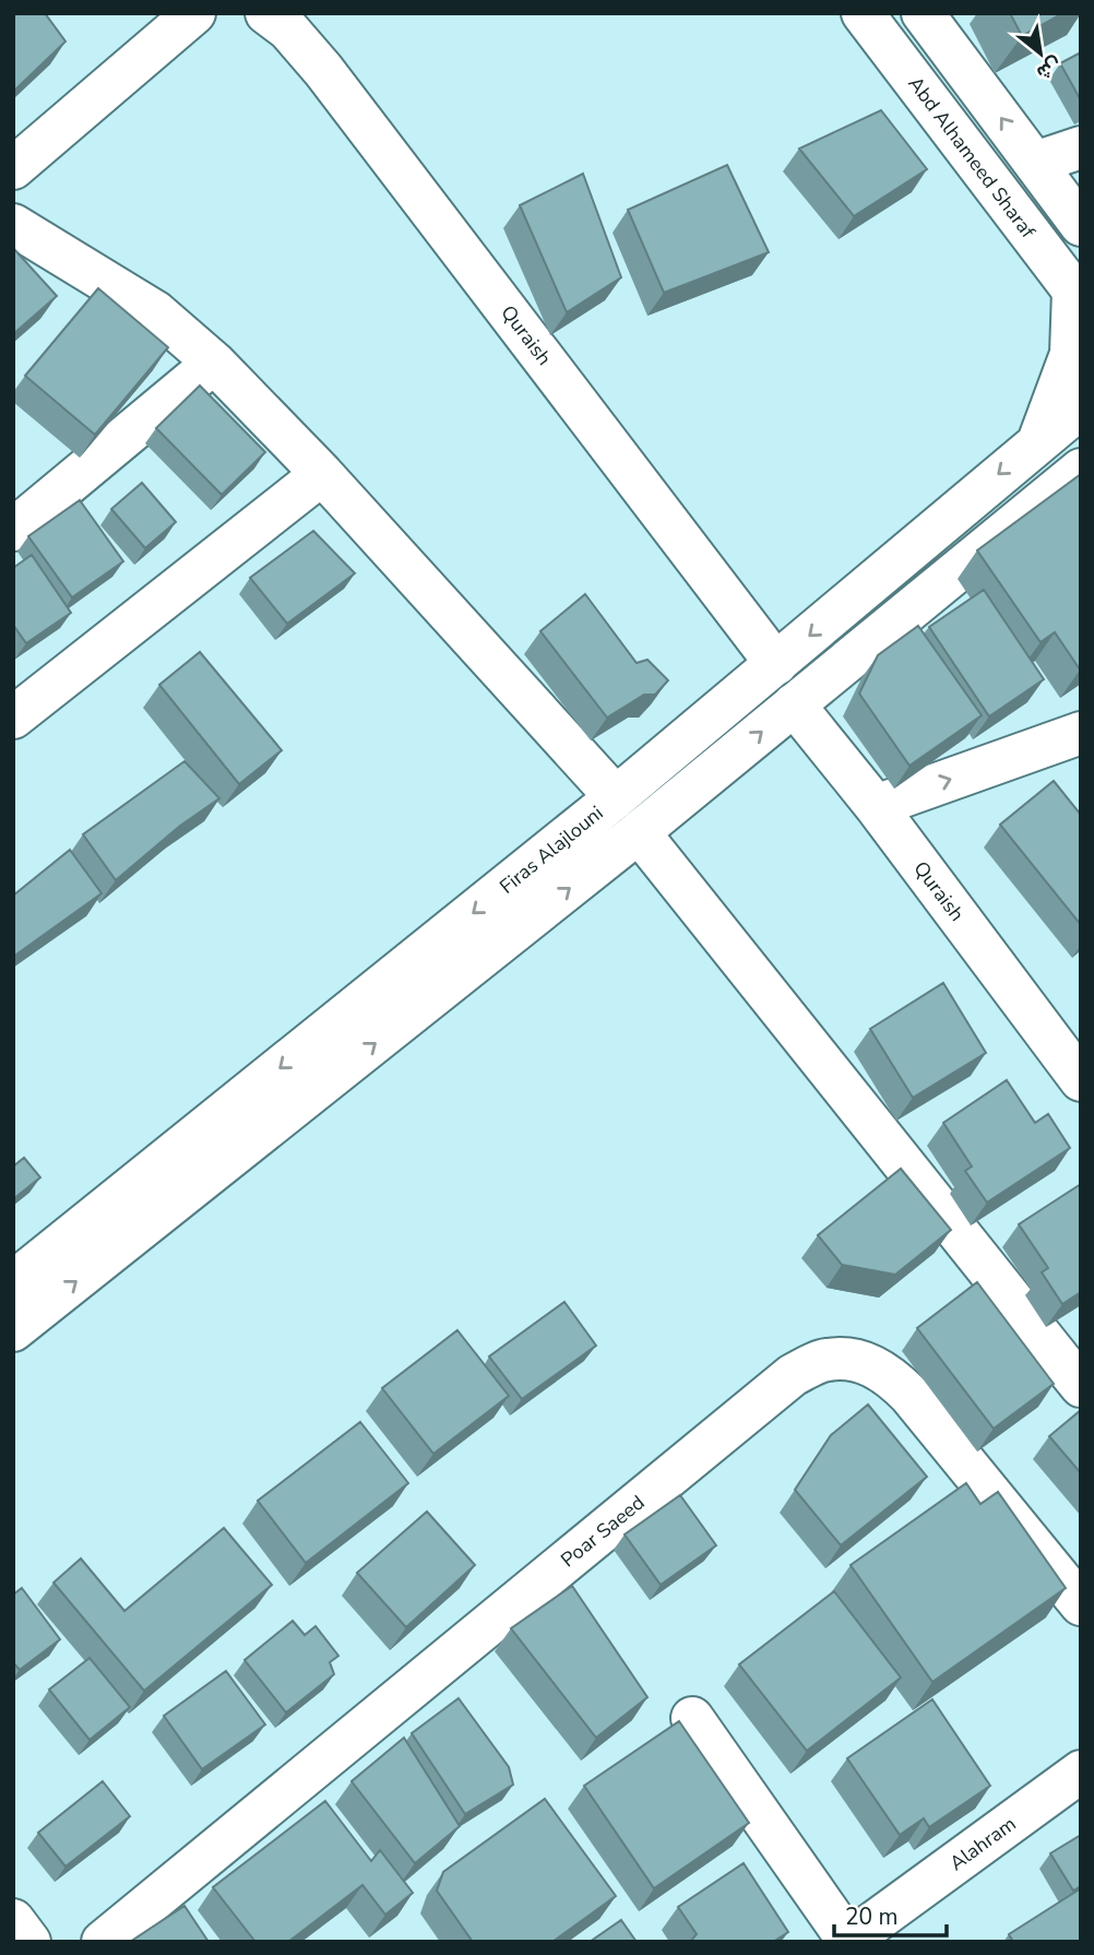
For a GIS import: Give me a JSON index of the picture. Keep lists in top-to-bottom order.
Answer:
{
  "streets": {
    "street": [
      "Abd Alhameed Sharaf",
      "Quraish",
      "Firas Alajlouni",
      "Poar Saeed",
      "Alahram"
    ]
  },
  "crossings": [
    ["Quraish", "Firas Alajlouni"]
  ],
  "scale_bar": "20 m",
  "north": "bottom right"
}
